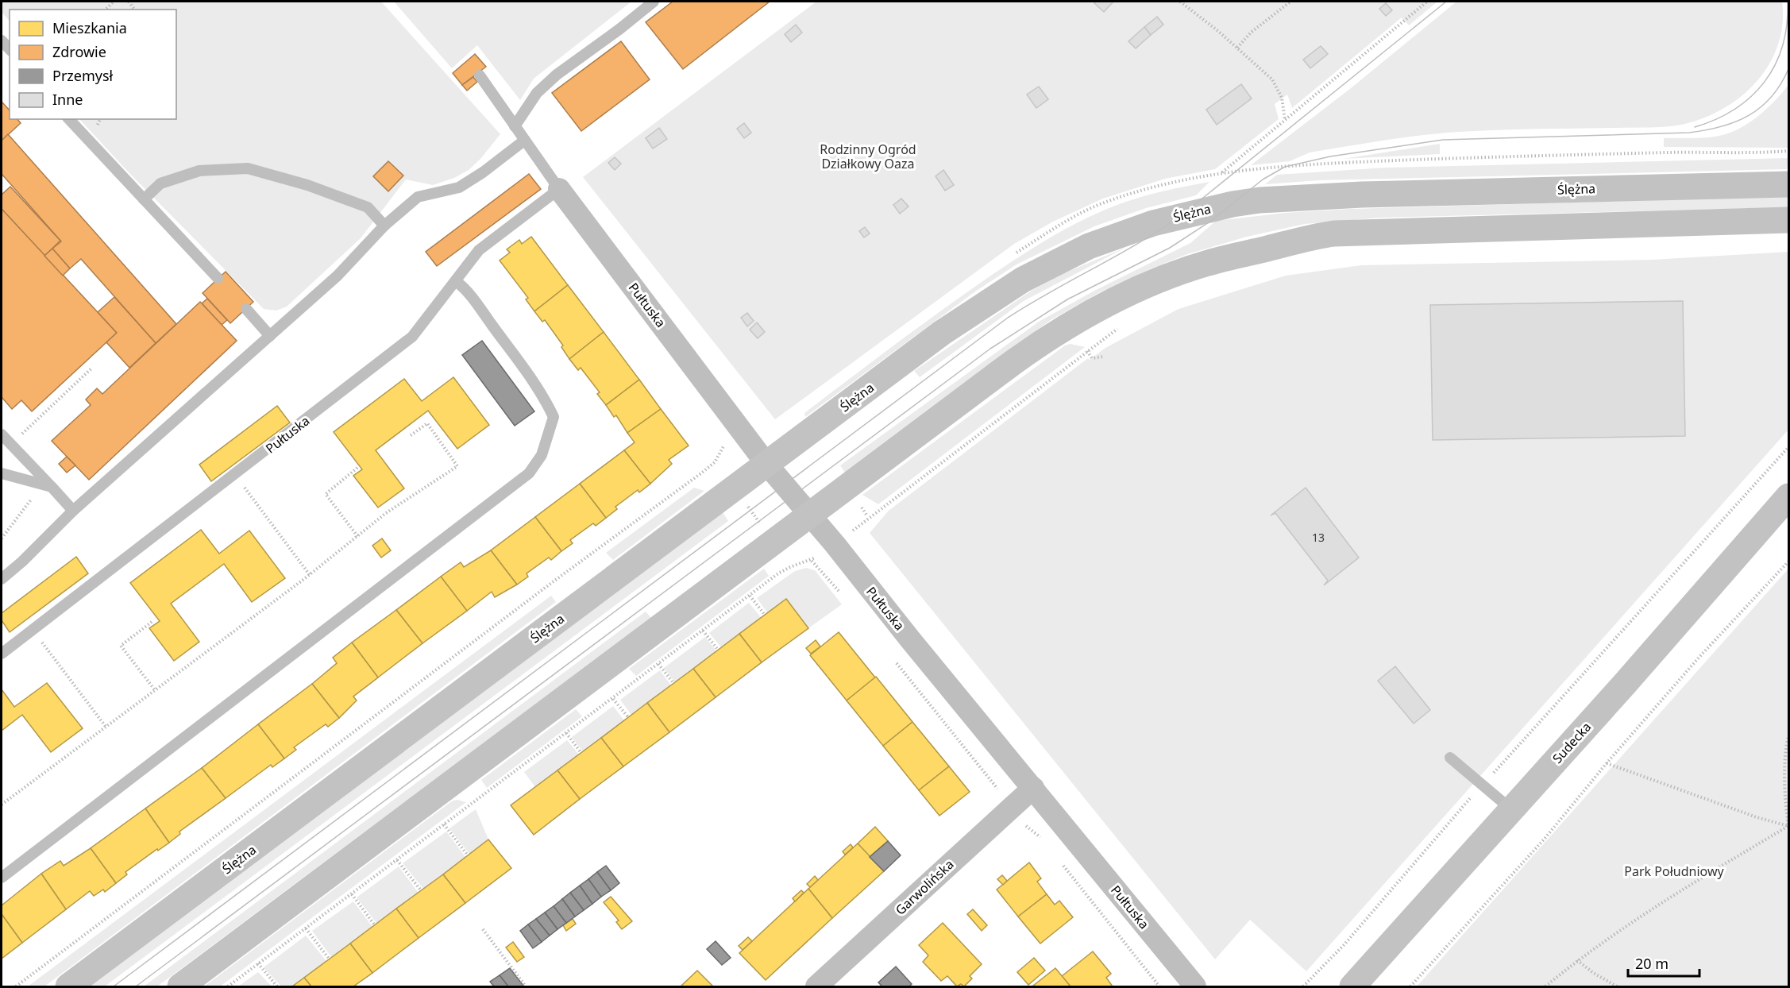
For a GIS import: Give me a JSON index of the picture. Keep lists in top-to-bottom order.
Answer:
{
  "streets": {
    "main road": ["Ślężna", "Sudecka"],
    "street": ["Pułtuska", "Garwolińska"]
  },
  "crossings": [
    ["Ślężna", "Pułtuska"],
    ["Pułtuska", "Garwolińska"]
  ],
  "parks": ["Rodzinny Ogród Działkowy Oaza", "Park Południowy"],
  "house_numbers": ["13"],
  "legend": [
    "Mieszkania",
    "Zdrowie",
    "Przemysł",
    "Inne"
  ],
  "scale_bar": "20 m"
}
